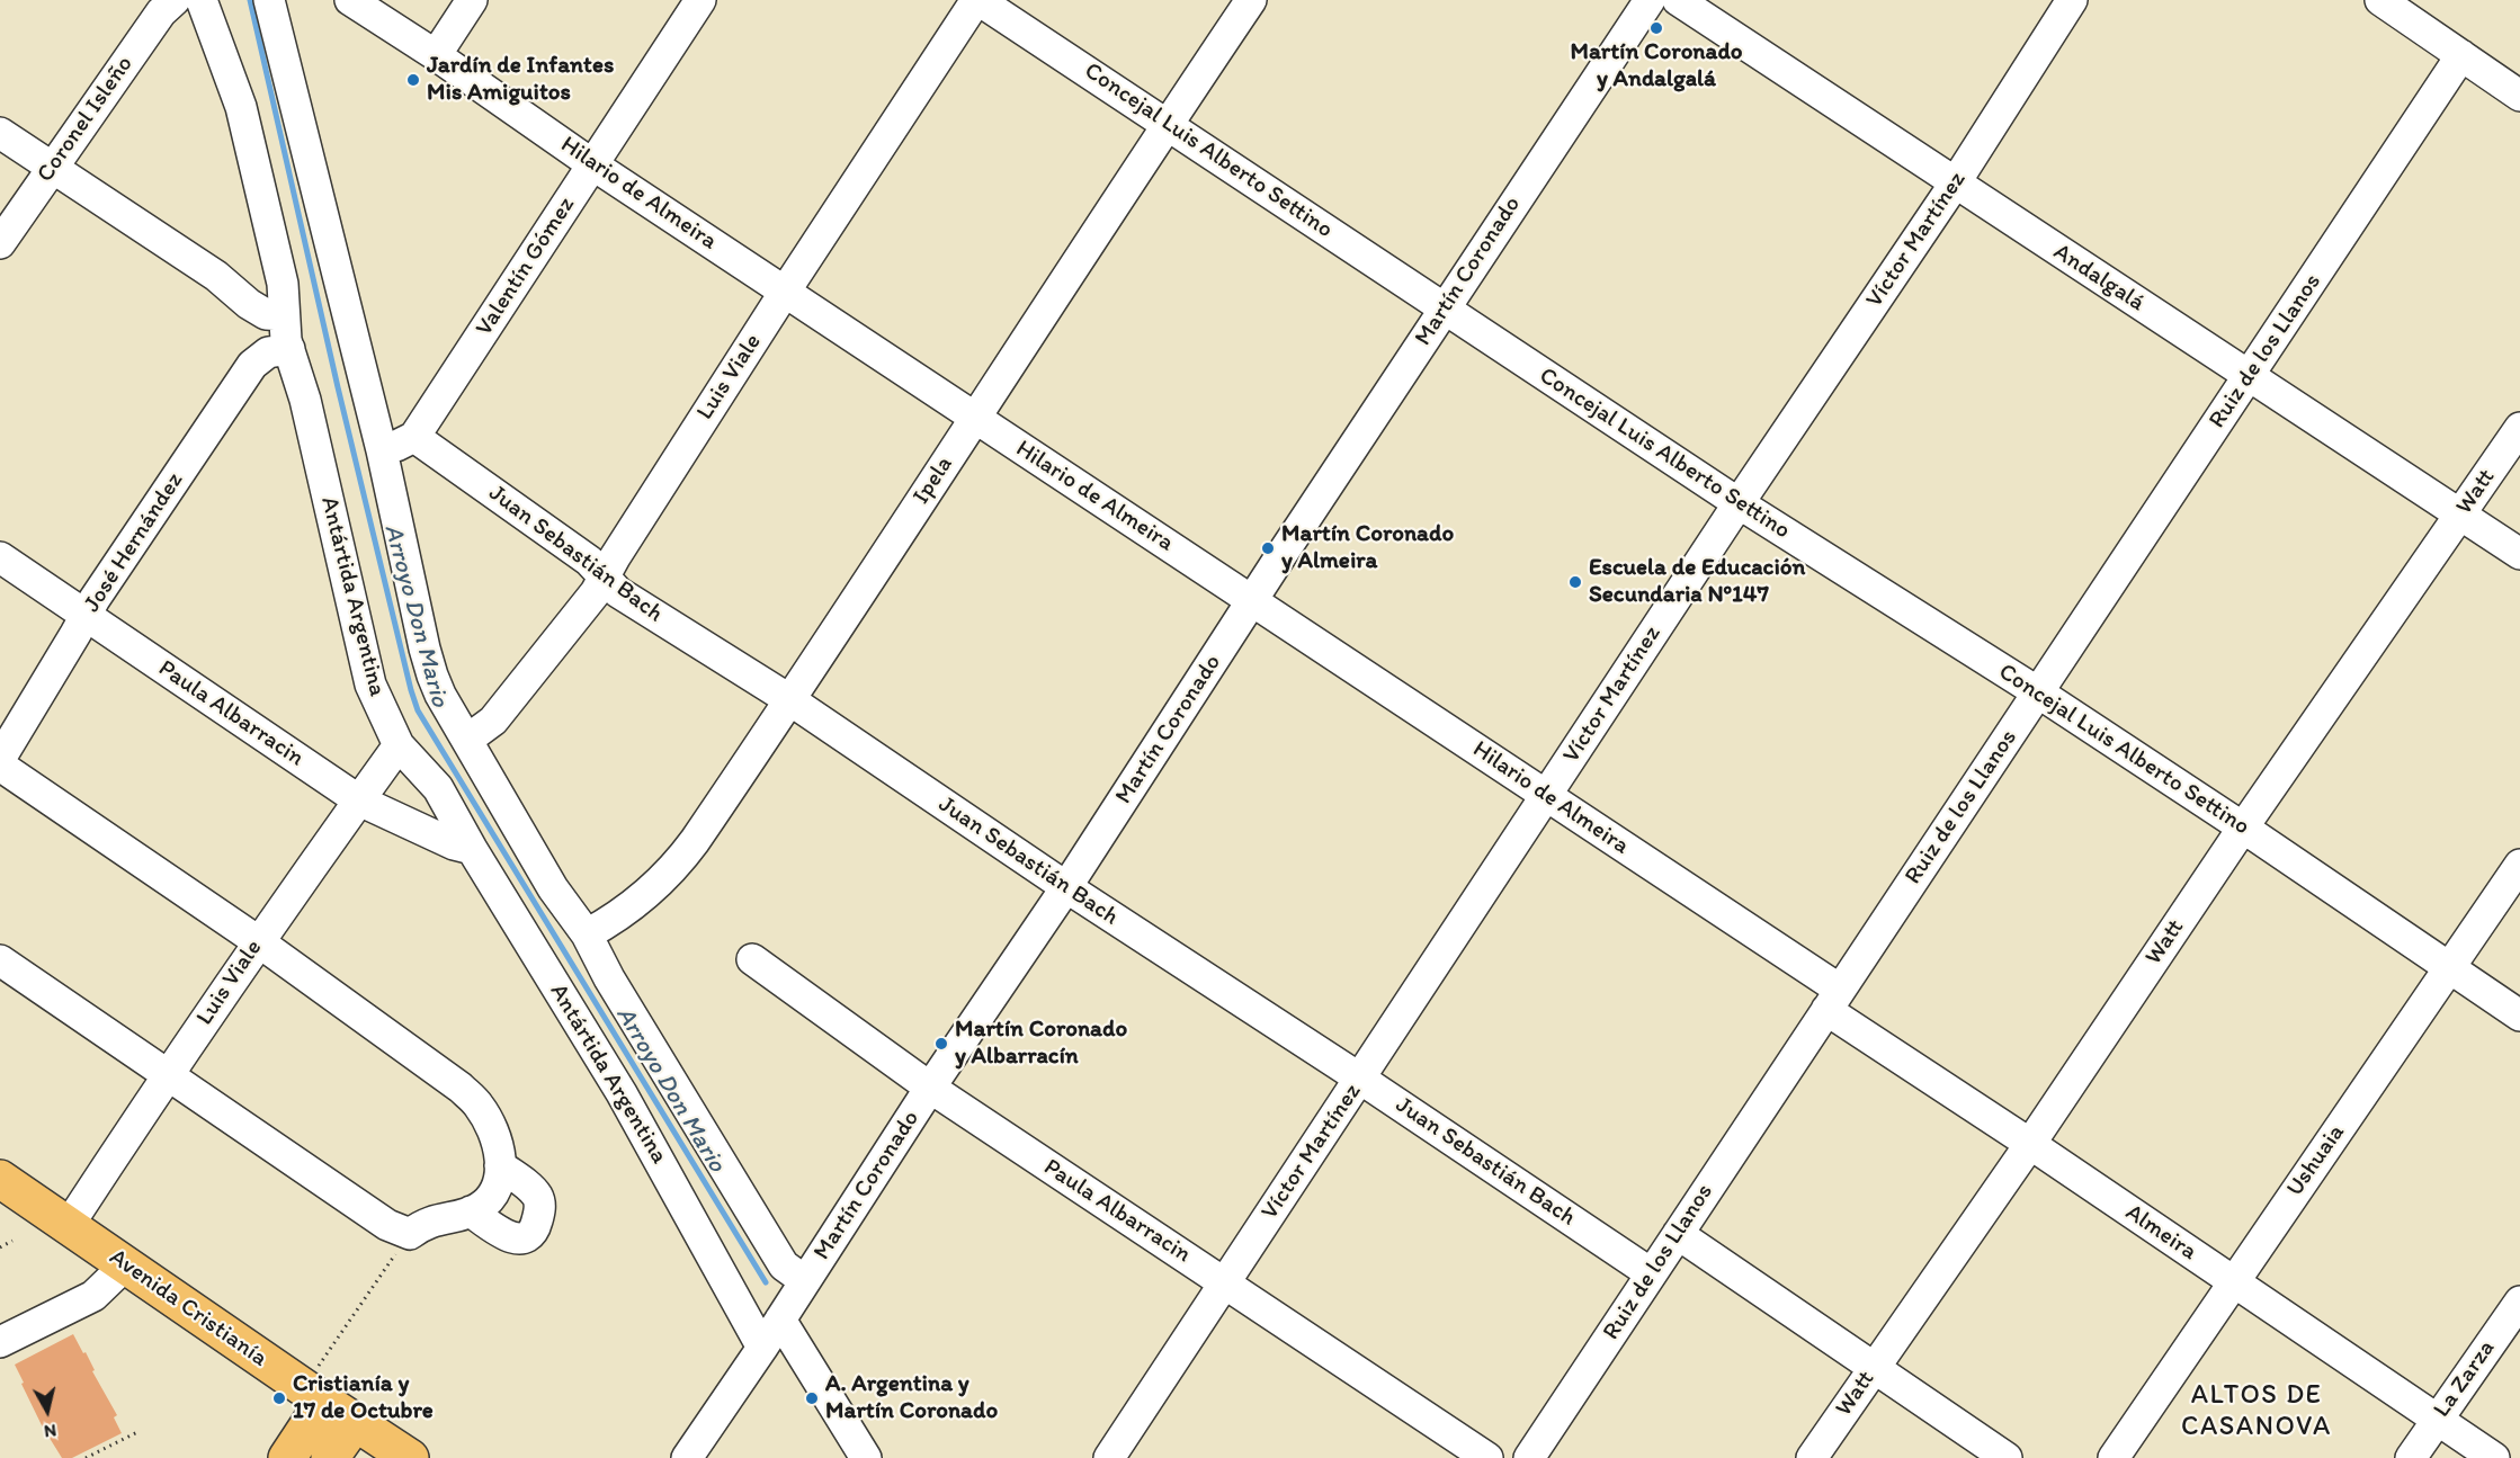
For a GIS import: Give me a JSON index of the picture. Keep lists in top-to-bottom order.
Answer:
{
  "streets": {
    "main road": ["Avenida Cristianía"],
    "street": [
      "Coronel Isleño",
      "Concejal Luis Alberto Settino",
      "Hilario de Almeira",
      "Víctor Martínez",
      "Valentín Gómez",
      "Martín Coronado",
      "Andalgalá",
      "Ruiz de los Llanos",
      "Luis Viale",
      "Ipela",
      "Watt",
      "José Hernández",
      "Juan Sebastián Bach",
      "Antártida Argentina",
      "Paula Albarracin",
      "Ushuaia",
      "Almeira",
      "La Zarza"
    ]
  },
  "crossings": [
    ["Concejal Luis Alberto Settino", "Víctor Martínez"],
    ["Concejal Luis Alberto Settino", "Martín Coronado"],
    ["Concejal Luis Alberto Settino", "Ruiz de los Llanos"],
    ["Concejal Luis Alberto Settino", "Luis Viale"],
    ["Concejal Luis Alberto Settino", "Ipela"],
    ["Concejal Luis Alberto Settino", "Watt"],
    ["Concejal Luis Alberto Settino", "Ushuaia"],
    ["Hilario de Almeira", "Víctor Martínez"],
    ["Hilario de Almeira", "Valentín Gómez"],
    ["Hilario de Almeira", "Martín Coronado"],
    ["Hilario de Almeira", "Ruiz de los Llanos"],
    ["Hilario de Almeira", "Luis Viale"],
    ["Hilario de Almeira", "Ipela"],
    ["Hilario de Almeira", "Almeira"],
    ["Víctor Martínez", "Andalgalá"],
    ["Víctor Martínez", "Juan Sebastián Bach"],
    ["Víctor Martínez", "Paula Albarracin"],
    ["Valentín Gómez", "Juan Sebastián Bach"],
    ["Martín Coronado", "Juan Sebastián Bach"],
    ["Martín Coronado", "Antártida Argentina"],
    ["Martín Coronado", "Paula Albarracin"],
    ["Andalgalá", "Ruiz de los Llanos"],
    ["Andalgalá", "Watt"],
    ["Ruiz de los Llanos", "Juan Sebastián Bach"],
    ["Ruiz de los Llanos", "Almeira"],
    ["Luis Viale", "Juan Sebastián Bach"],
    ["Luis Viale", "Antártida Argentina"],
    ["Luis Viale", "Paula Albarracin"],
    ["Luis Viale", "Avenida Cristianía"],
    ["Ipela", "Juan Sebastián Bach"],
    ["Watt", "Almeira"],
    ["José Hernández", "Antártida Argentina"],
    ["José Hernández", "Paula Albarracin"],
    ["Antártida Argentina", "Paula Albarracin"],
    ["Ushuaia", "Almeira"],
    ["Almeira", "La Zarza"]
  ],
  "districts": ["ALTOS DE CASANOVA"],
  "water": ["Arroyo Don Mario"],
  "places": [
    "Martín Coronado y Andalgalá",
    "Jardín de Infantes Mis Amiguitos",
    "Martín Coronado y Almeira",
    "Escuela de Educación Secundaria Nº147",
    "Martín Coronado y Albarracín",
    "Cristianía y 17 de Octubre",
    "A. Argentina y Martín Coronado"
  ],
  "north": "bottom"
}
